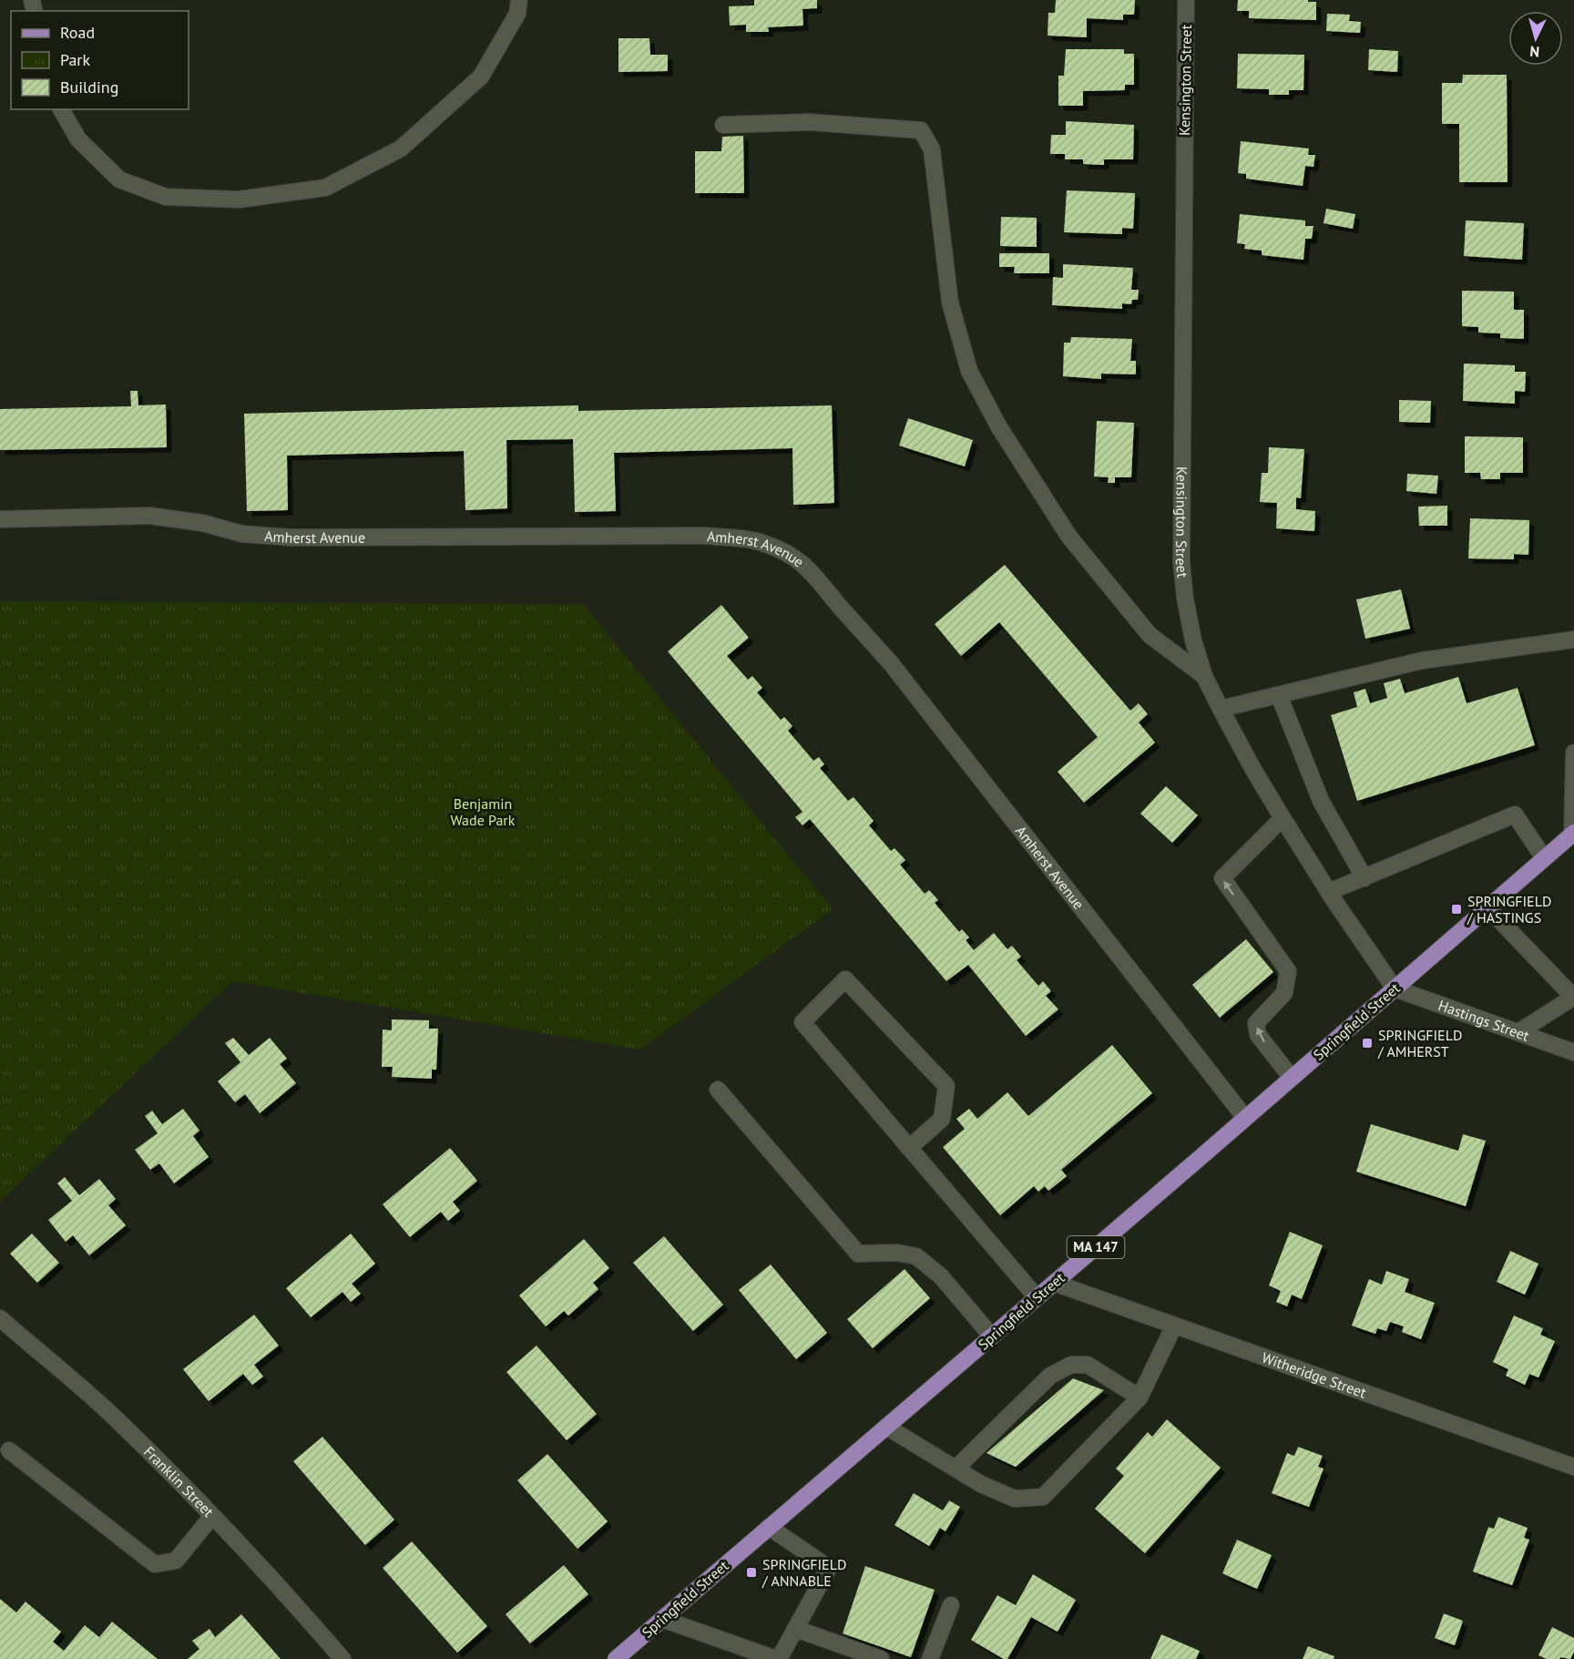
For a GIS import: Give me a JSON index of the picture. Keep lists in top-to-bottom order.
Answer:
{
  "streets": {
    "main road": ["Springfield Street", "MA 147"],
    "street": [
      "Kensington Street",
      "Amherst Avenue",
      "Hastings Street",
      "Witheridge Street",
      "Franklin Street"
    ]
  },
  "crossings": [
    ["Kensington Street", "Hastings Street"],
    ["Kensington Street", "Springfield Street"],
    ["Amherst Avenue", "Springfield Street"],
    ["Hastings Street", "Springfield Street"],
    ["Springfield Street", "Witheridge Street"]
  ],
  "parks": ["Benjamin Wade Park"],
  "places": {
    "transit": ["SPRINGFIELD / HASTINGS", "SPRINGFIELD / AMHERST", "SPRINGFIELD / ANNABLE"]
  },
  "legend": ["Road", "Park", "Building"],
  "north": "bottom"
}
